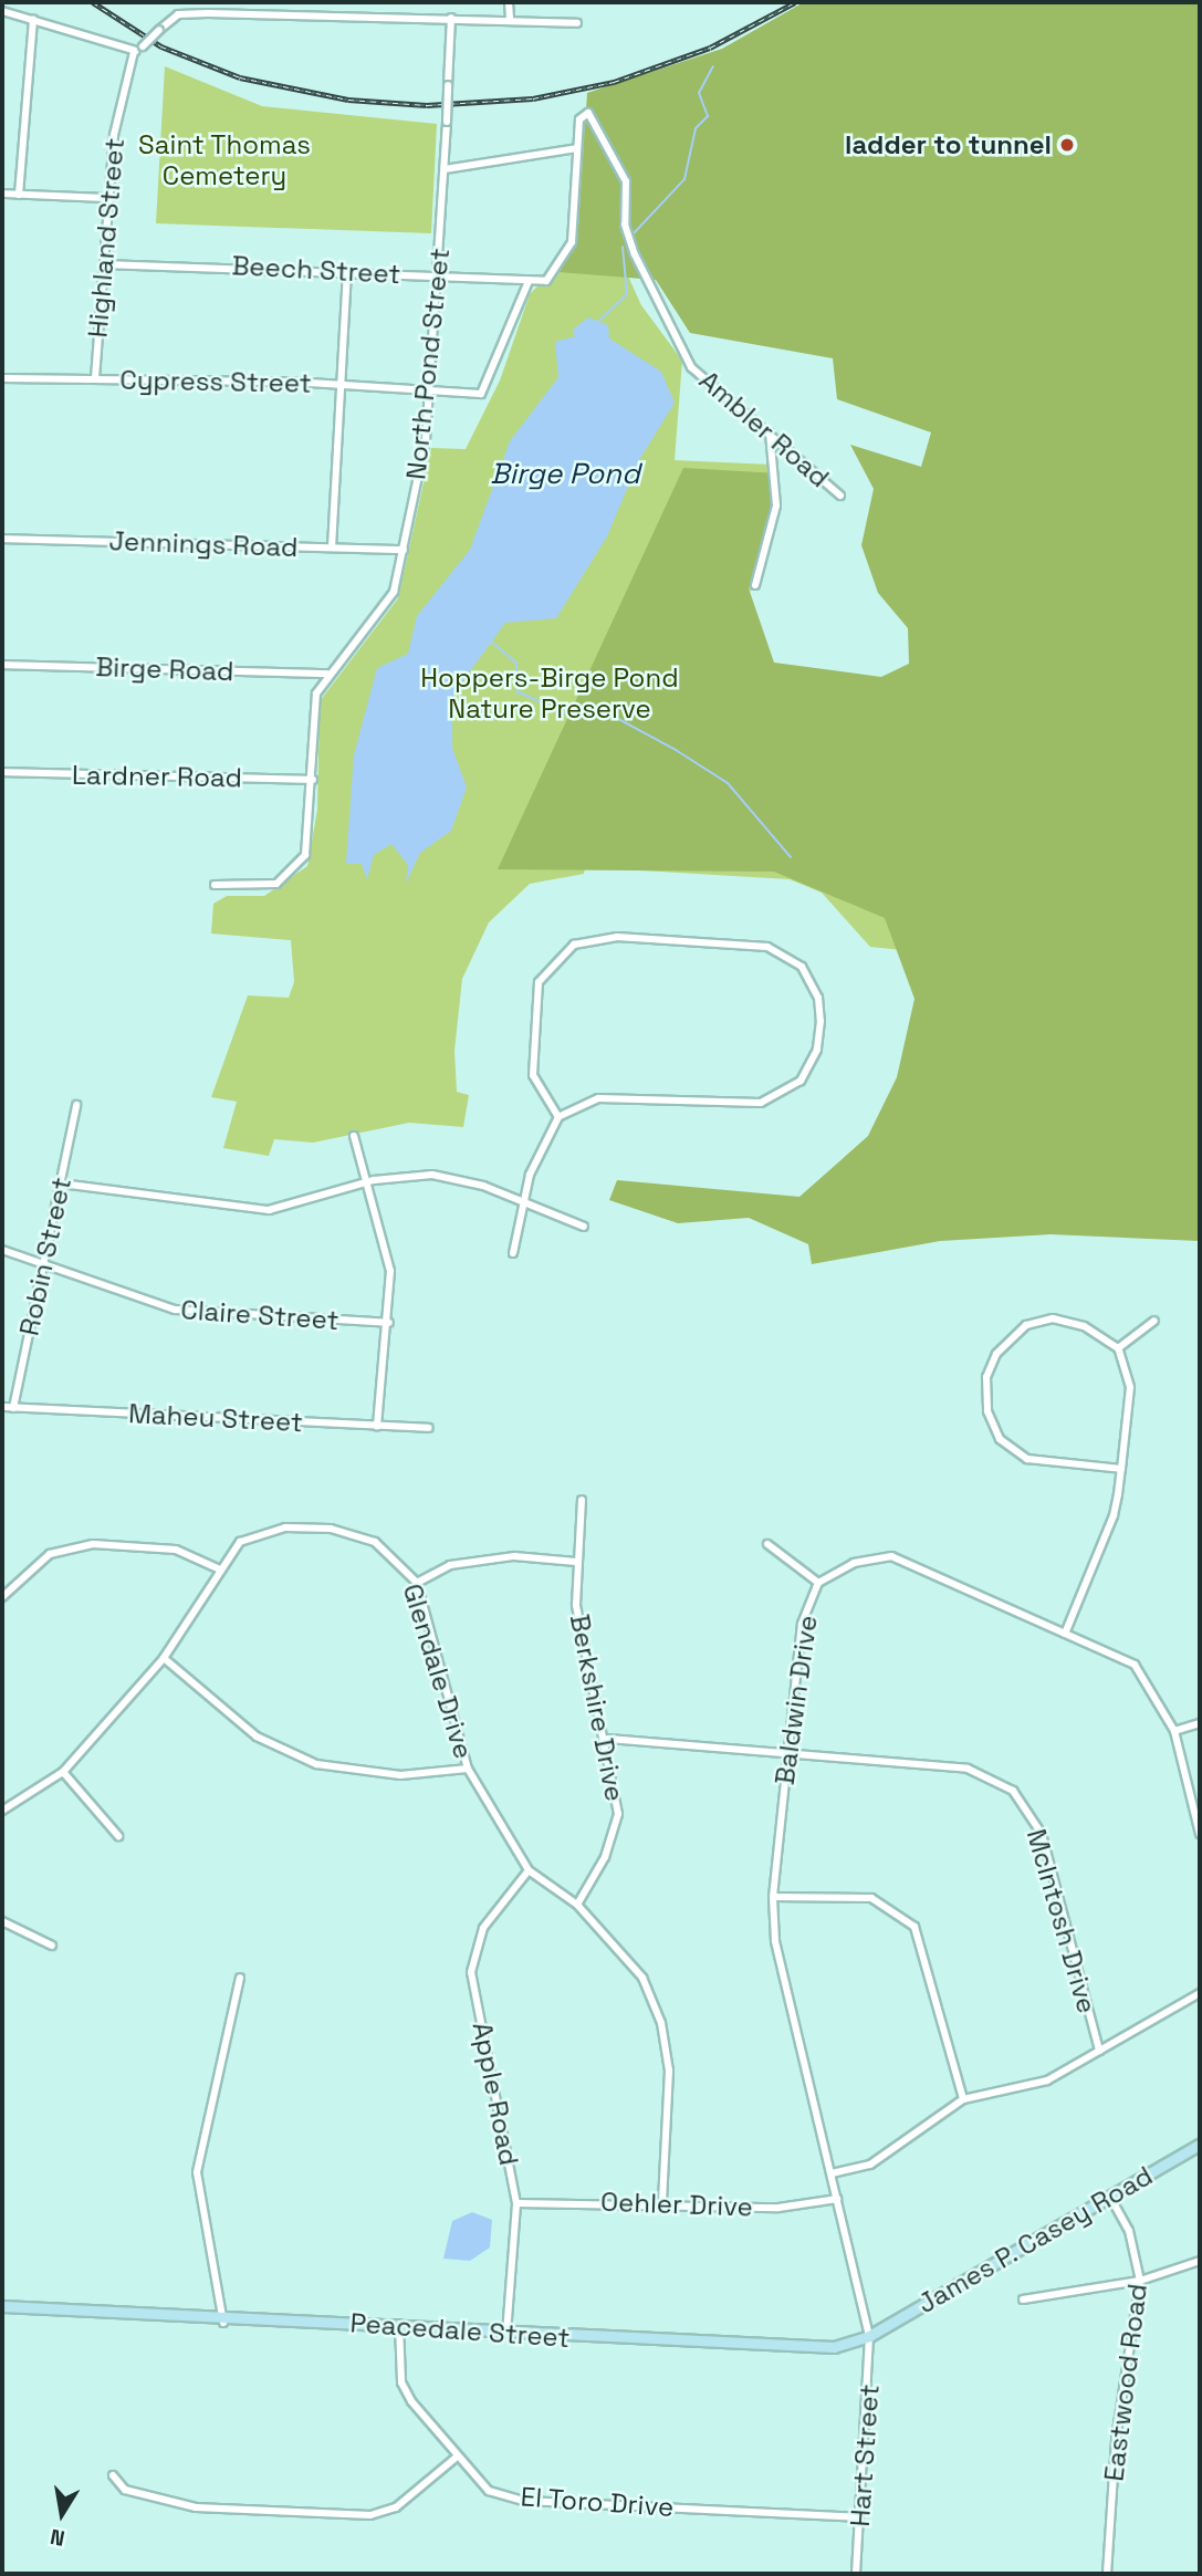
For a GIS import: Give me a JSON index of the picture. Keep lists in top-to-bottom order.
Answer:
{
  "streets": {
    "main road": ["James P. Casey Road", "Peacedale Street"],
    "street": [
      "Highland Street",
      "Beech Street",
      "North Pond Street",
      "Cypress Street",
      "Ambler Road",
      "Jennings Road",
      "Birge Road",
      "Lardner Road",
      "Robin Street",
      "Claire Street",
      "Maheu Street",
      "Glendale Drive",
      "Baldwin Drive",
      "Berkshire Drive",
      "McIntosh Drive",
      "Apple Road",
      "Oehler Drive",
      "Eastwood Road",
      "Hart Street",
      "El Toro Drive"
    ]
  },
  "crossings": [
    ["Highland Street", "Beech Street"],
    ["Highland Street", "Cypress Street"],
    ["Beech Street", "North Pond Street"],
    ["Beech Street", "Cypress Street"],
    ["North Pond Street", "Cypress Street"],
    ["North Pond Street", "Jennings Road"],
    ["North Pond Street", "Birge Road"],
    ["North Pond Street", "Lardner Road"],
    ["Robin Street", "Claire Street"],
    ["Robin Street", "Maheu Street"],
    ["Glendale Drive", "Berkshire Drive"],
    ["Glendale Drive", "Apple Road"],
    ["Glendale Drive", "Oehler Drive"],
    ["Baldwin Drive", "McIntosh Drive"],
    ["Baldwin Drive", "Oehler Drive"],
    ["Baldwin Drive", "James P. Casey Road"],
    ["Baldwin Drive", "Peacedale Street"],
    ["Baldwin Drive", "Hart Street"],
    ["Berkshire Drive", "McIntosh Drive"],
    ["Apple Road", "Oehler Drive"],
    ["Apple Road", "Peacedale Street"],
    ["James P. Casey Road", "Peacedale Street"],
    ["James P. Casey Road", "Eastwood Road"],
    ["James P. Casey Road", "Hart Street"],
    ["Peacedale Street", "Hart Street"],
    ["Peacedale Street", "El Toro Drive"],
    ["Hart Street", "El Toro Drive"]
  ],
  "water": ["Birge Pond"],
  "parks": ["Saint Thomas Cemetery", "Hoppers-Birge Pond Nature Preserve"],
  "places": ["ladder to tunnel"],
  "north": "bottom"
}
